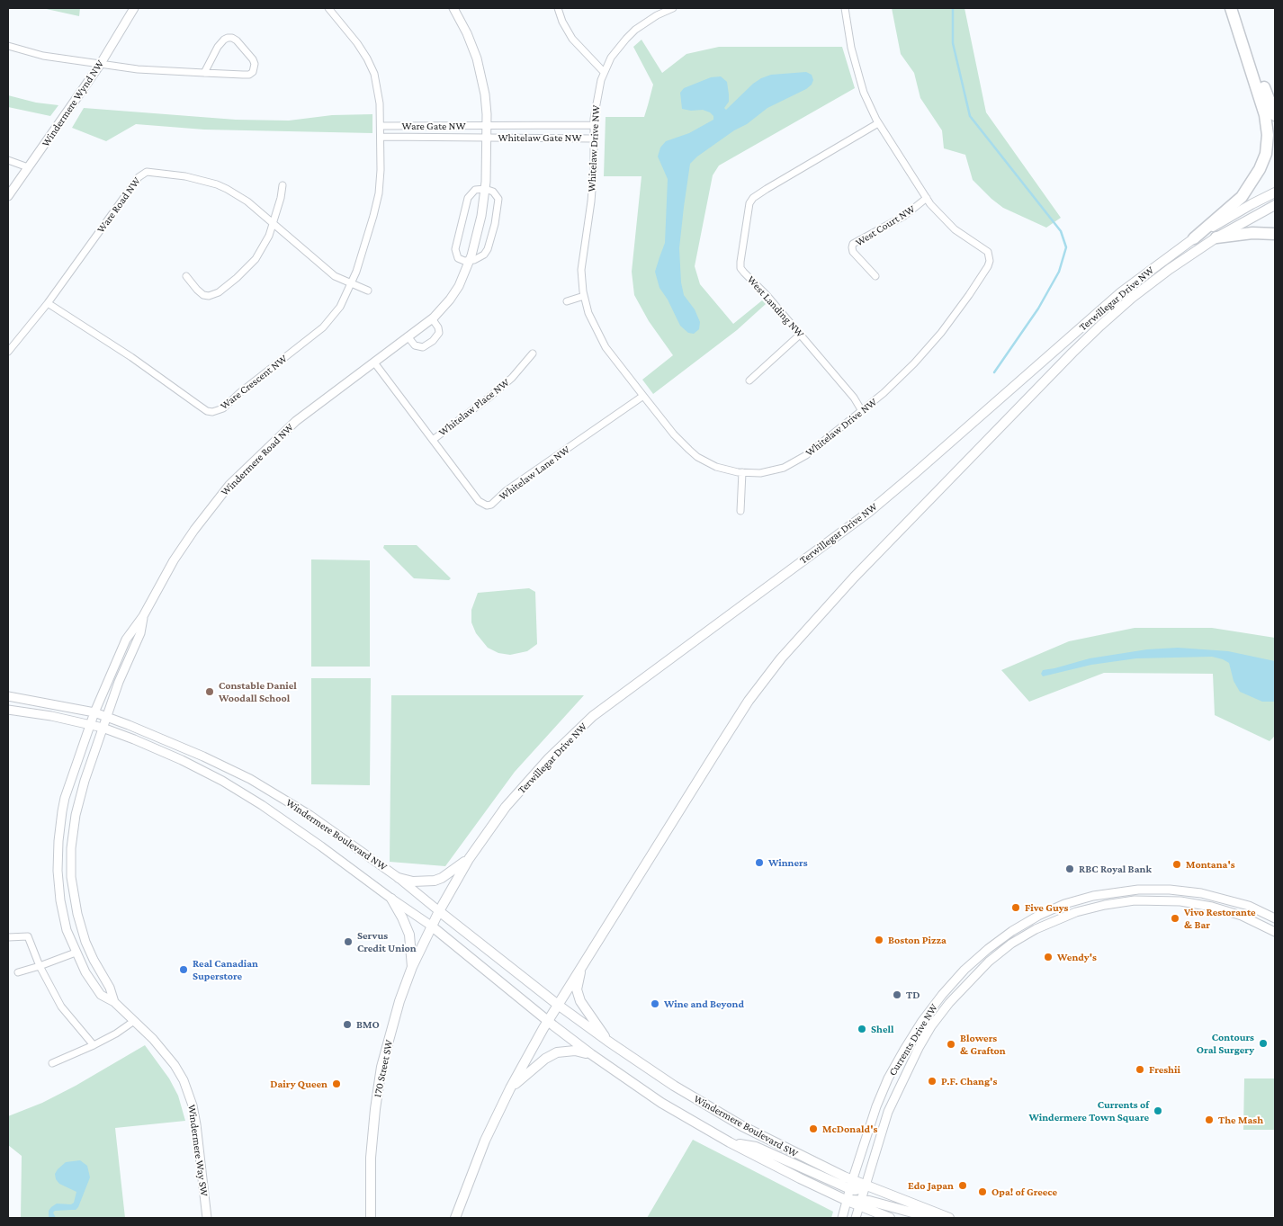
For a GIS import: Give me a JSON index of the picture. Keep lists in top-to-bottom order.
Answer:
{
  "streets": {
    "main road": [
      "Terwillegar Drive NW",
      "Windermere Boulevard NW",
      "170 Street SW",
      "Windermere Boulevard SW"
    ],
    "street": [
      "Windermere Wynd NW",
      "Ware Gate NW",
      "Whitelaw Gate NW",
      "Whitelaw Drive NW",
      "Ware Road NW",
      "West Court NW",
      "West Landing NW",
      "Ware Crescent NW",
      "Whitelaw Place NW",
      "Windermere Road NW",
      "Whitelaw Lane NW",
      "Currents Drive NW",
      "Windermere Way SW"
    ]
  },
  "crossings": [
    ["Ware Gate NW", "Whitelaw Gate NW"],
    ["Ware Gate NW", "Ware Crescent NW"],
    ["Ware Gate NW", "Windermere Road NW"],
    ["Whitelaw Gate NW", "Whitelaw Drive NW"],
    ["Whitelaw Gate NW", "Windermere Road NW"],
    ["Whitelaw Drive NW", "West Court NW"],
    ["Whitelaw Drive NW", "West Landing NW"],
    ["Whitelaw Drive NW", "Whitelaw Lane NW"],
    ["Ware Road NW", "Ware Crescent NW"],
    ["Terwillegar Drive NW", "Windermere Boulevard NW"],
    ["Terwillegar Drive NW", "170 Street SW"],
    ["Terwillegar Drive NW", "Windermere Boulevard SW"],
    ["Whitelaw Place NW", "Whitelaw Lane NW"],
    ["Windermere Road NW", "Whitelaw Lane NW"],
    ["Windermere Road NW", "Windermere Boulevard NW"],
    ["Windermere Road NW", "Windermere Way SW"],
    ["Windermere Boulevard NW", "170 Street SW"],
    ["Windermere Boulevard NW", "Windermere Boulevard SW"],
    ["Windermere Boulevard NW", "Windermere Way SW"],
    ["Currents Drive NW", "Windermere Boulevard SW"]
  ],
  "places": [
    "Constable Daniel Woodall School",
    "Winners",
    "Montana's",
    "RBC Royal Bank",
    "Five Guys",
    "Vivo Restorante & Bar",
    "Boston Pizza",
    "Servus Credit Union",
    "Wendy's",
    "Real Canadian Superstore",
    "TD",
    "Wine and Beyond",
    "BMO",
    "Shell",
    "Contours Oral Surgery",
    "Blowers & Grafton",
    "Freshii",
    "P.F. Chang's",
    "Dairy Queen",
    "Currents of Windermere Town Square",
    "The Mash",
    "McDonald's",
    "Edo Japan",
    "Opa! of Greece"
  ]
}
